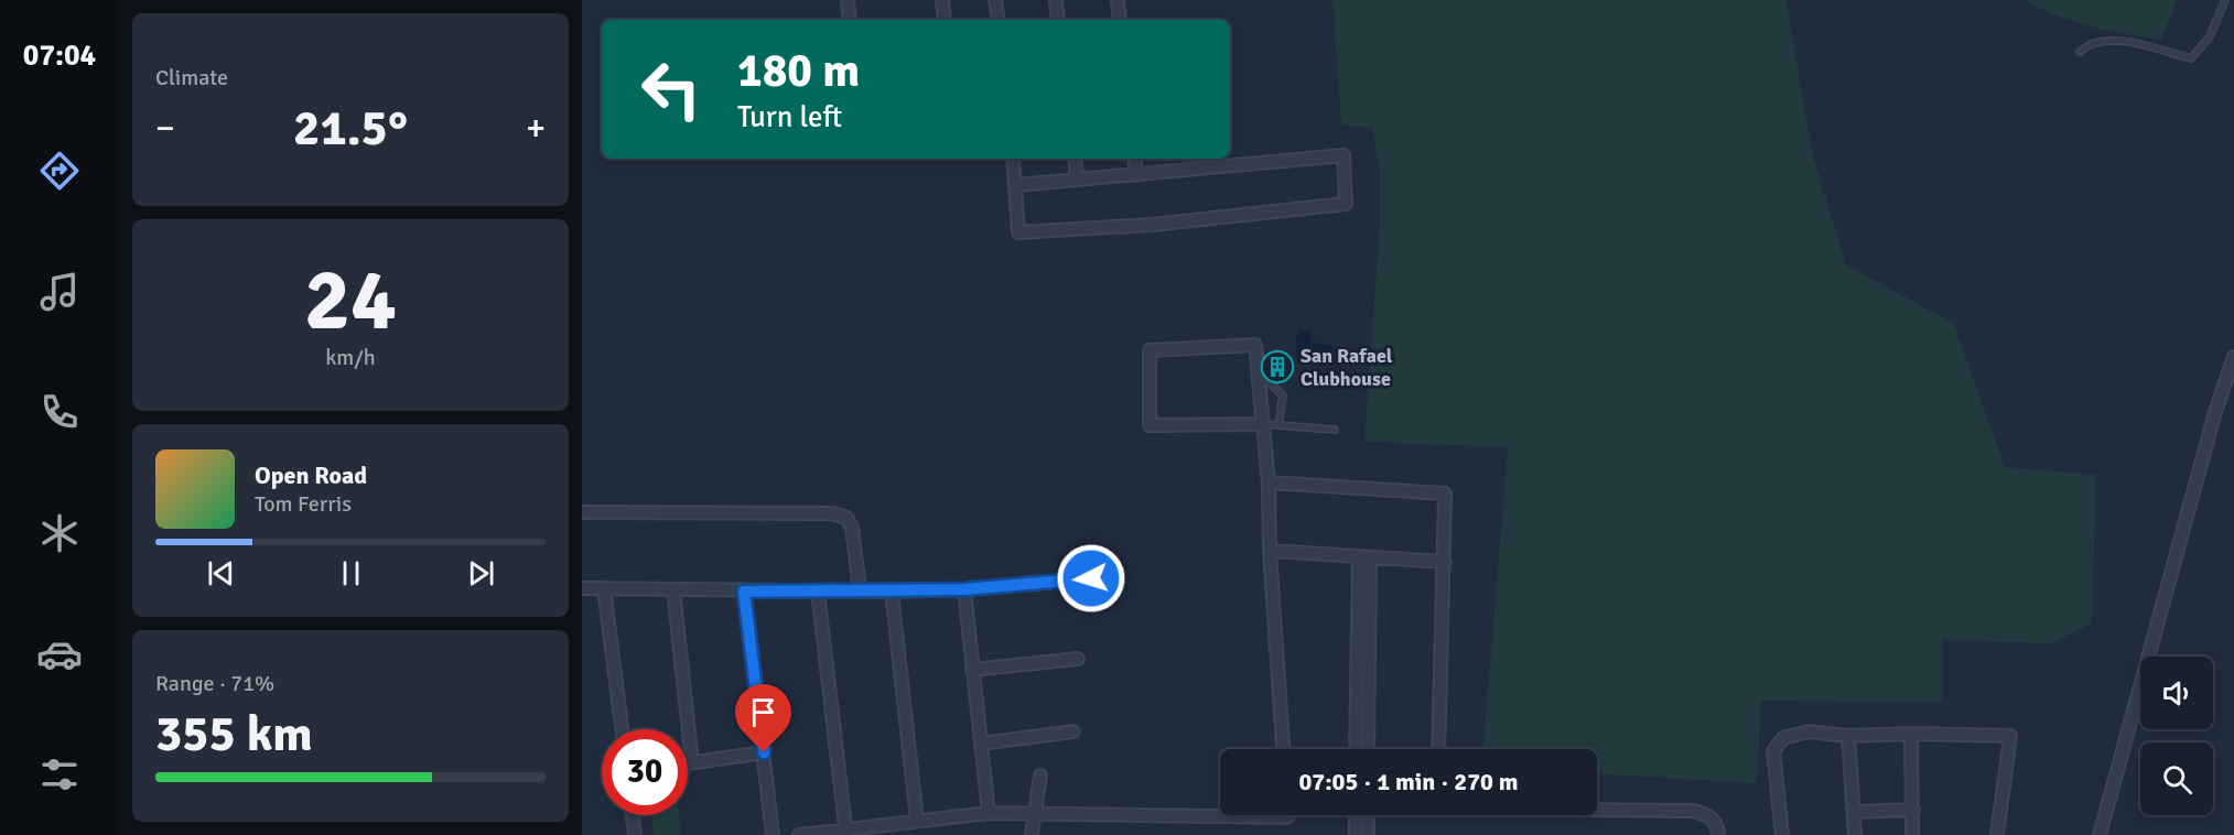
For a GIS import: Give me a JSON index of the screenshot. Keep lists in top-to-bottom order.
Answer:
{
  "places": {
    "building": ["San Rafael Clubhouse"]
  },
  "page": {
    "tabs": "07:04",
    "tile": [
      "Climate",
      ["24", "km/h"],
      ["Range · 71%", "355 km"]
    ],
    "turn": ["180 m", "Turn left"],
    "heat": ["−", "21.5°", "+"],
    "song": ["Open Road", "Tom Ferris"],
    "limit": "30",
    "trip": "07:05 · 1 min · 270 m"
  }
}
